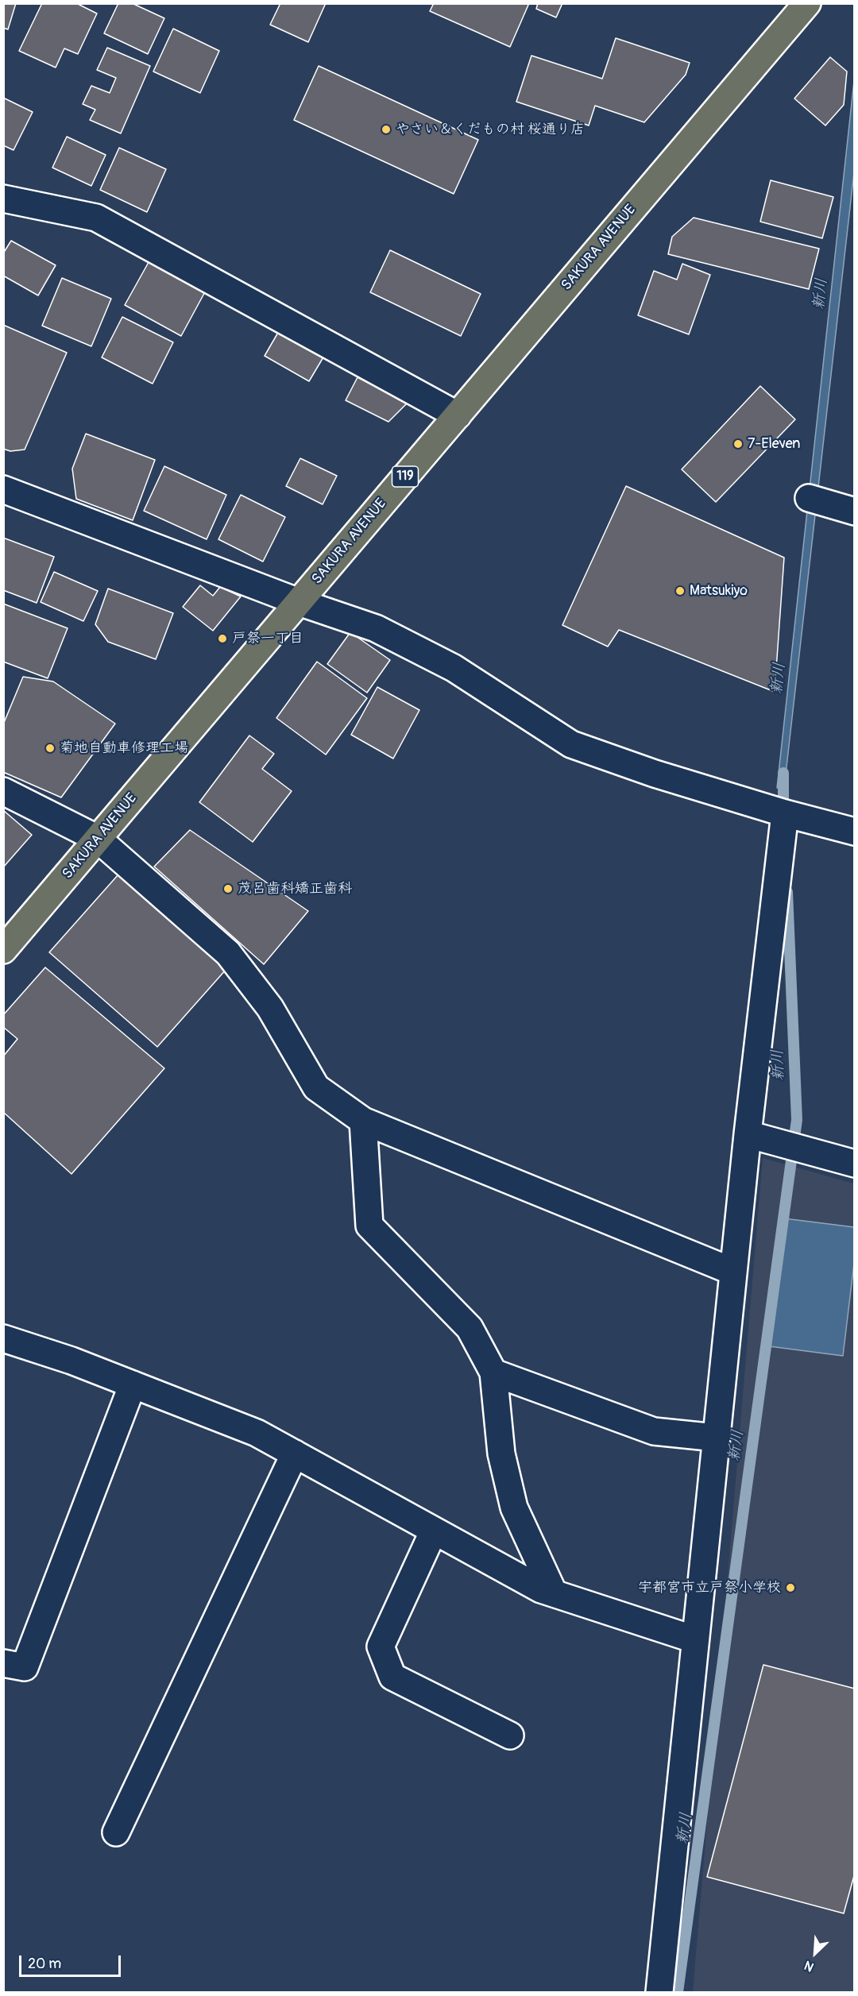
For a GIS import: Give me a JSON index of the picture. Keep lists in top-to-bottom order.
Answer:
{
  "streets": {
    "highway": ["SAKURA AVENUE", "119"]
  },
  "water": ["新川"],
  "places": [
    "やさい＆くだもの村 桜通り店",
    "7-Eleven",
    "Matsukiyo",
    "戸祭一丁目",
    "菊地自動車修理工場",
    "茂呂歯科矯正歯科",
    "宇都宮市立戸祭小学校"
  ],
  "scale_bar": "20 m",
  "north": "bottom left"
}
